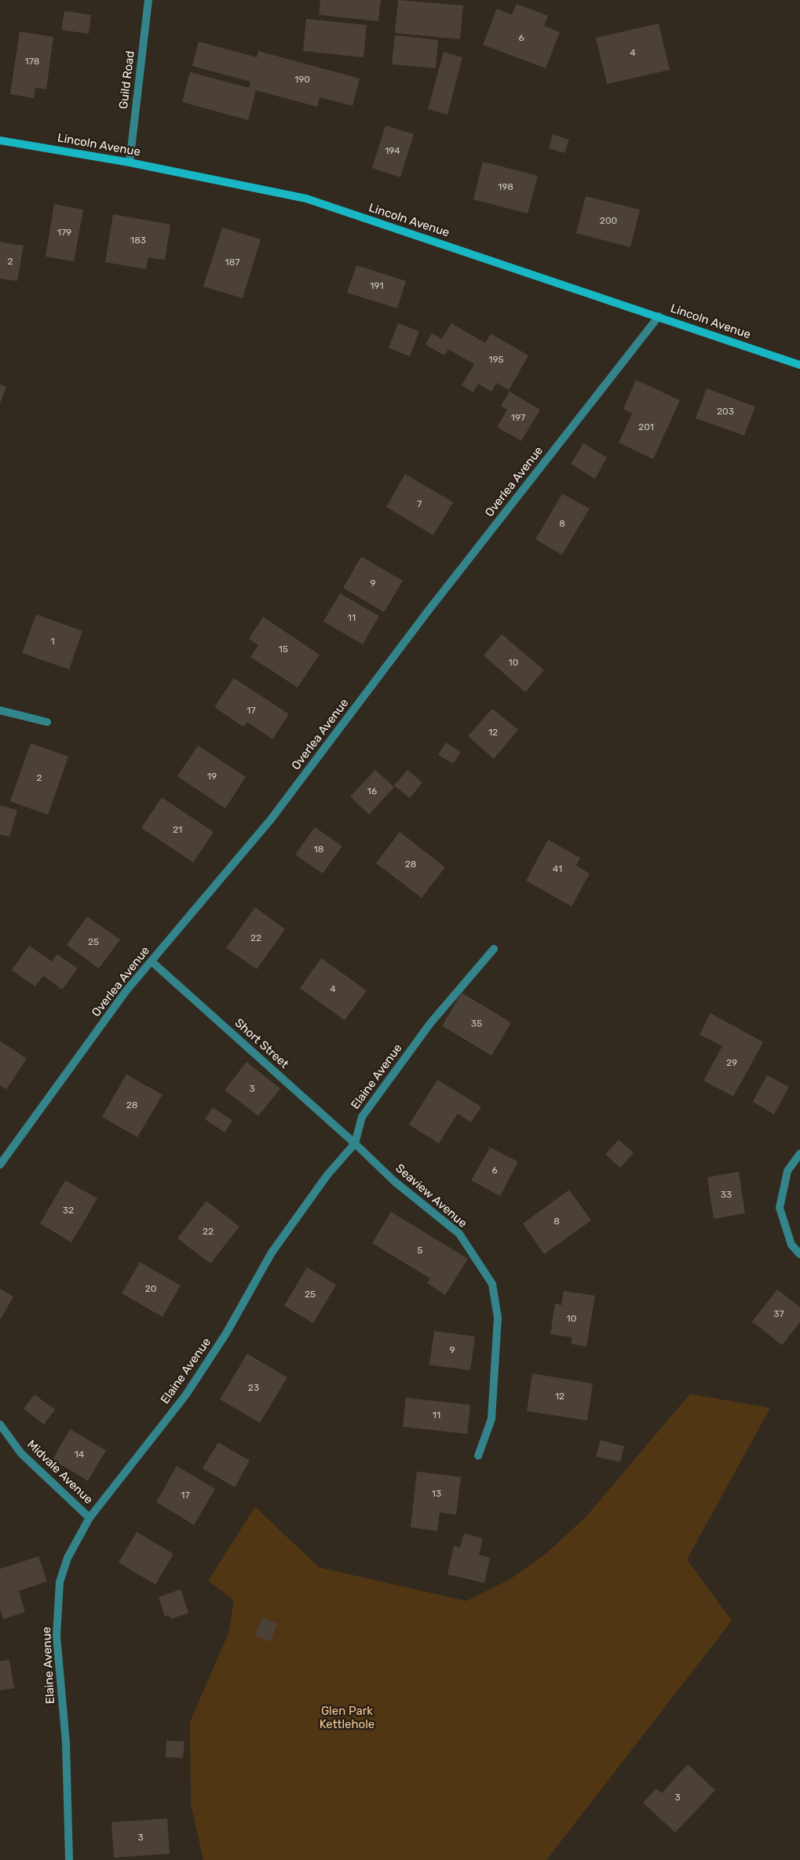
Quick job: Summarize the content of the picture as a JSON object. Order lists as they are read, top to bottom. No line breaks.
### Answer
{"streets":{"main road":["Lincoln Avenue"],"street":["Guild Road","Overlea Avenue","Short Street","Elaine Avenue","Seaview Avenue","Midvale Avenue"]},"crossings":[["Guild Road","Lincoln Avenue"],["Lincoln Avenue","Overlea Avenue"],["Overlea Avenue","Short Street"],["Short Street","Elaine Avenue"],["Short Street","Seaview Avenue"],["Elaine Avenue","Seaview Avenue"],["Elaine Avenue","Midvale Avenue"]],"parks":["Glen Park Kettlehole"],"house_numbers":["6","4","178","190","194","198","200","179","183","2","187","191","195","203","197","201","7","8","9","11","1","15","10","17","12","19","2","16","21","18","28","41","22","25","4","35","29","3","28","6","33","32","8","22","5","20","25","37","10","9","23","12","11","14","13","17","3","3"]}
